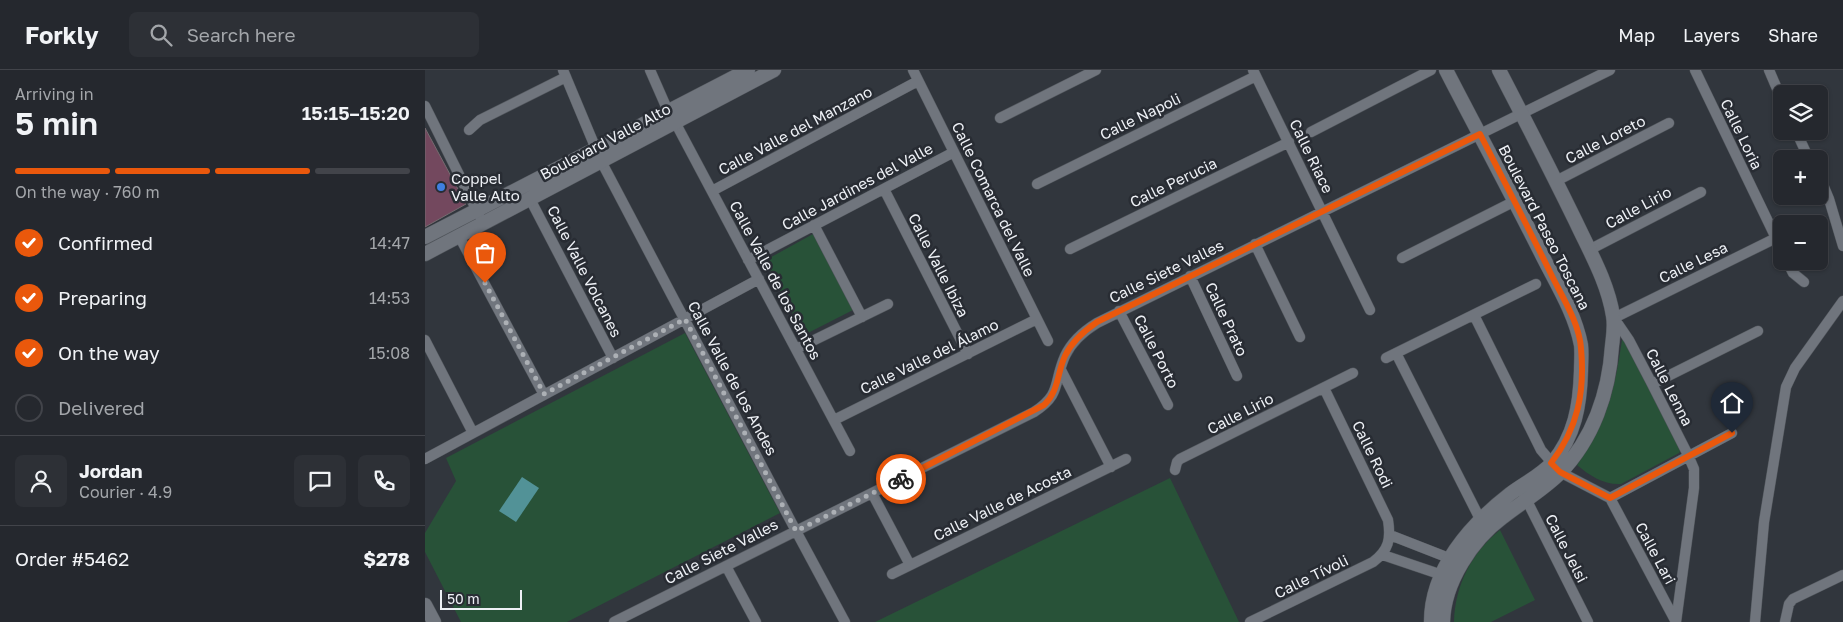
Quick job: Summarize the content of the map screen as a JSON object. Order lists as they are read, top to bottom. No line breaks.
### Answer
{"streets":{"street":["Calle Napoli","Calle Valle del Manzano","Calle Loria","Calle Loreto","Boulevard Valle Alto","Calle Riace","Calle Perucia","Calle Jardines del Valle","Calle Comarca del Valle","Calle Lirio","Boulevard Paseo Toscana","Calle Lesa","Calle Valle Ibiza","Calle Valle Volcanes","Calle Siete Valles","Calle Valle de los Santos","Calle Prato","Calle Porto","Calle Valle del Álamo","Calle Valle de los Andes","Calle Lenna","Calle Rodi","Calle Valle de Acosta","Calle Jelsi","Calle Lari","Calle Tívoli"]},"crossings":[["Calle Napoli","Calle Riace"],["Calle Valle del Manzano","Calle Comarca del Valle"],["Calle Valle del Manzano","Calle Valle de los Santos"],["Calle Loreto","Boulevard Paseo Toscana"],["Boulevard Valle Alto","Calle Valle Volcanes"],["Boulevard Valle Alto","Calle Valle de los Santos"],["Boulevard Valle Alto","Calle Valle de los Andes"],["Calle Riace","Calle Perucia"],["Calle Riace","Calle Siete Valles"],["Calle Jardines del Valle","Calle Comarca del Valle"],["Calle Jardines del Valle","Calle Valle Ibiza"],["Calle Jardines del Valle","Calle Valle de los Santos"],["Calle Comarca del Valle","Calle Valle del Álamo"],["Calle Lirio","Boulevard Paseo Toscana"],["Calle Lirio","Calle Rodi"],["Boulevard Paseo Toscana","Calle Lesa"],["Boulevard Paseo Toscana","Calle Siete Valles"],["Boulevard Paseo Toscana","Calle Lenna"],["Boulevard Paseo Toscana","Calle Jelsi"],["Calle Lesa","Calle Lenna"],["Calle Valle Ibiza","Calle Valle del Álamo"],["Calle Siete Valles","Calle Prato"],["Calle Siete Valles","Calle Porto"],["Calle Siete Valles","Calle Valle de los Andes"],["Calle Valle de los Santos","Calle Valle del Álamo"],["Calle Lenna","Calle Lari"]],"places":["Coppel Valle Alto"],"scale_bar":"50 m","page":{"header":"Forkly","search":"Search here","nav":["Map","Layers","Share"],"heading":["5 min","Arriving in","15:15–15:20"],"panel":["Jordan","Courier · 4.9","Order #5462","$278"],"map_buttons":["+","−"],"bar":"On the way · 760 m","list":[["Confirmed","14:47"],["Preparing","14:53"],["On the way","15:08"],"Delivered"],"scale":"50 m"}}
